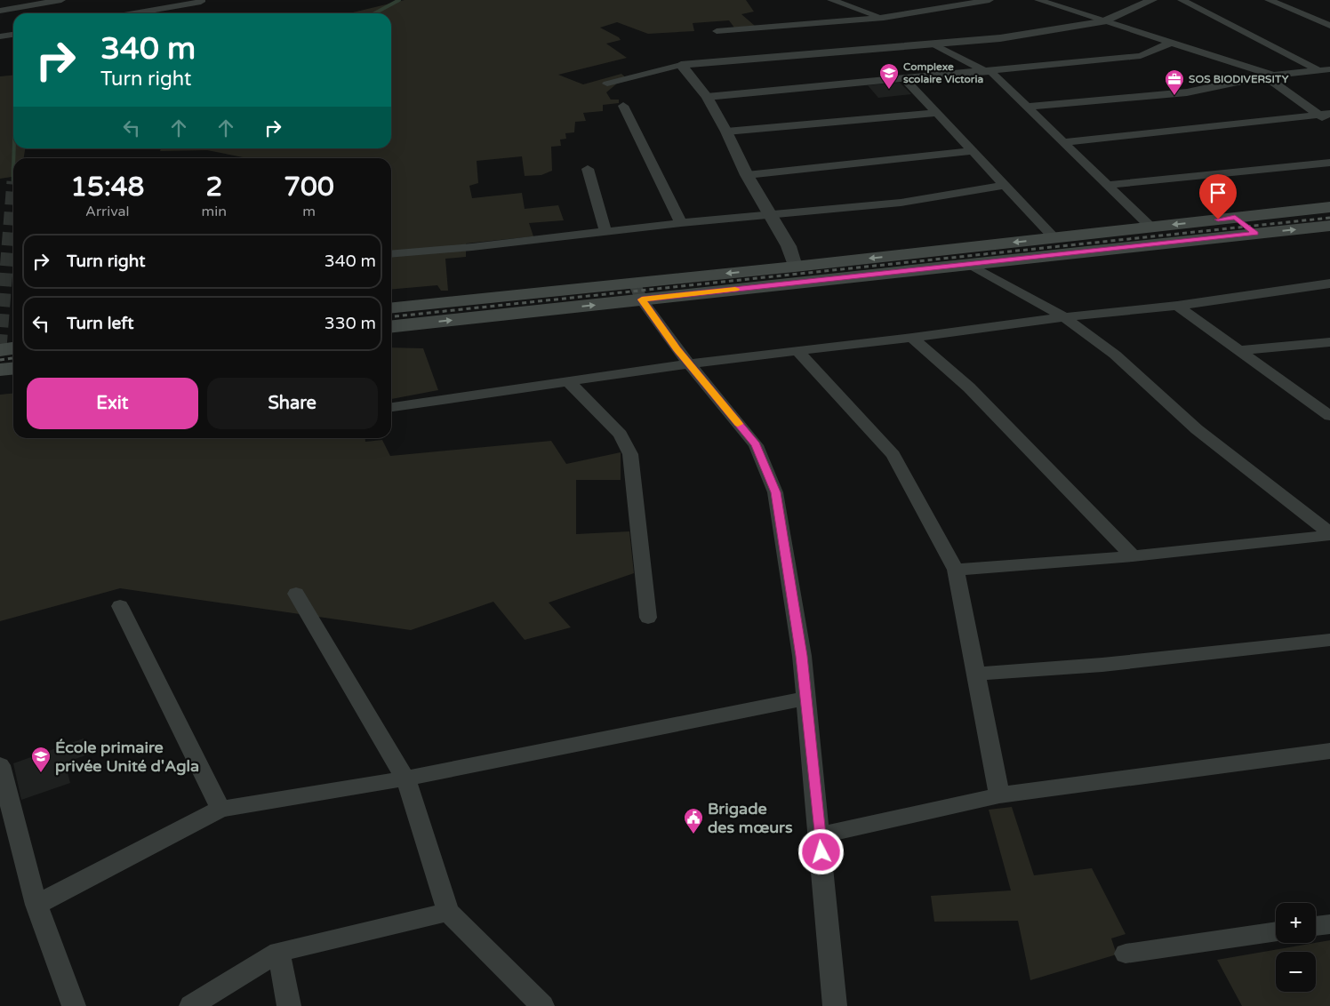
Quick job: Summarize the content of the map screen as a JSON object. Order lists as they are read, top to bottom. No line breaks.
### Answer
{"places":{"school or university":["Complexe scolaire Victoria","École primaire privée Unité d'Agla"],"office":["SOS BIODIVERSITY"],"public building":["Brigade des mœurs"]},"page":{"turn":["340 m","Turn right"],"eta":["15:48","Arrival","2","min","700","m"],"list":[{"name":"Turn right","value":"340 m"},{"name":"Turn left","value":"330 m"}],"buttons":["Exit","Share"],"map_buttons":["+","−"]}}
